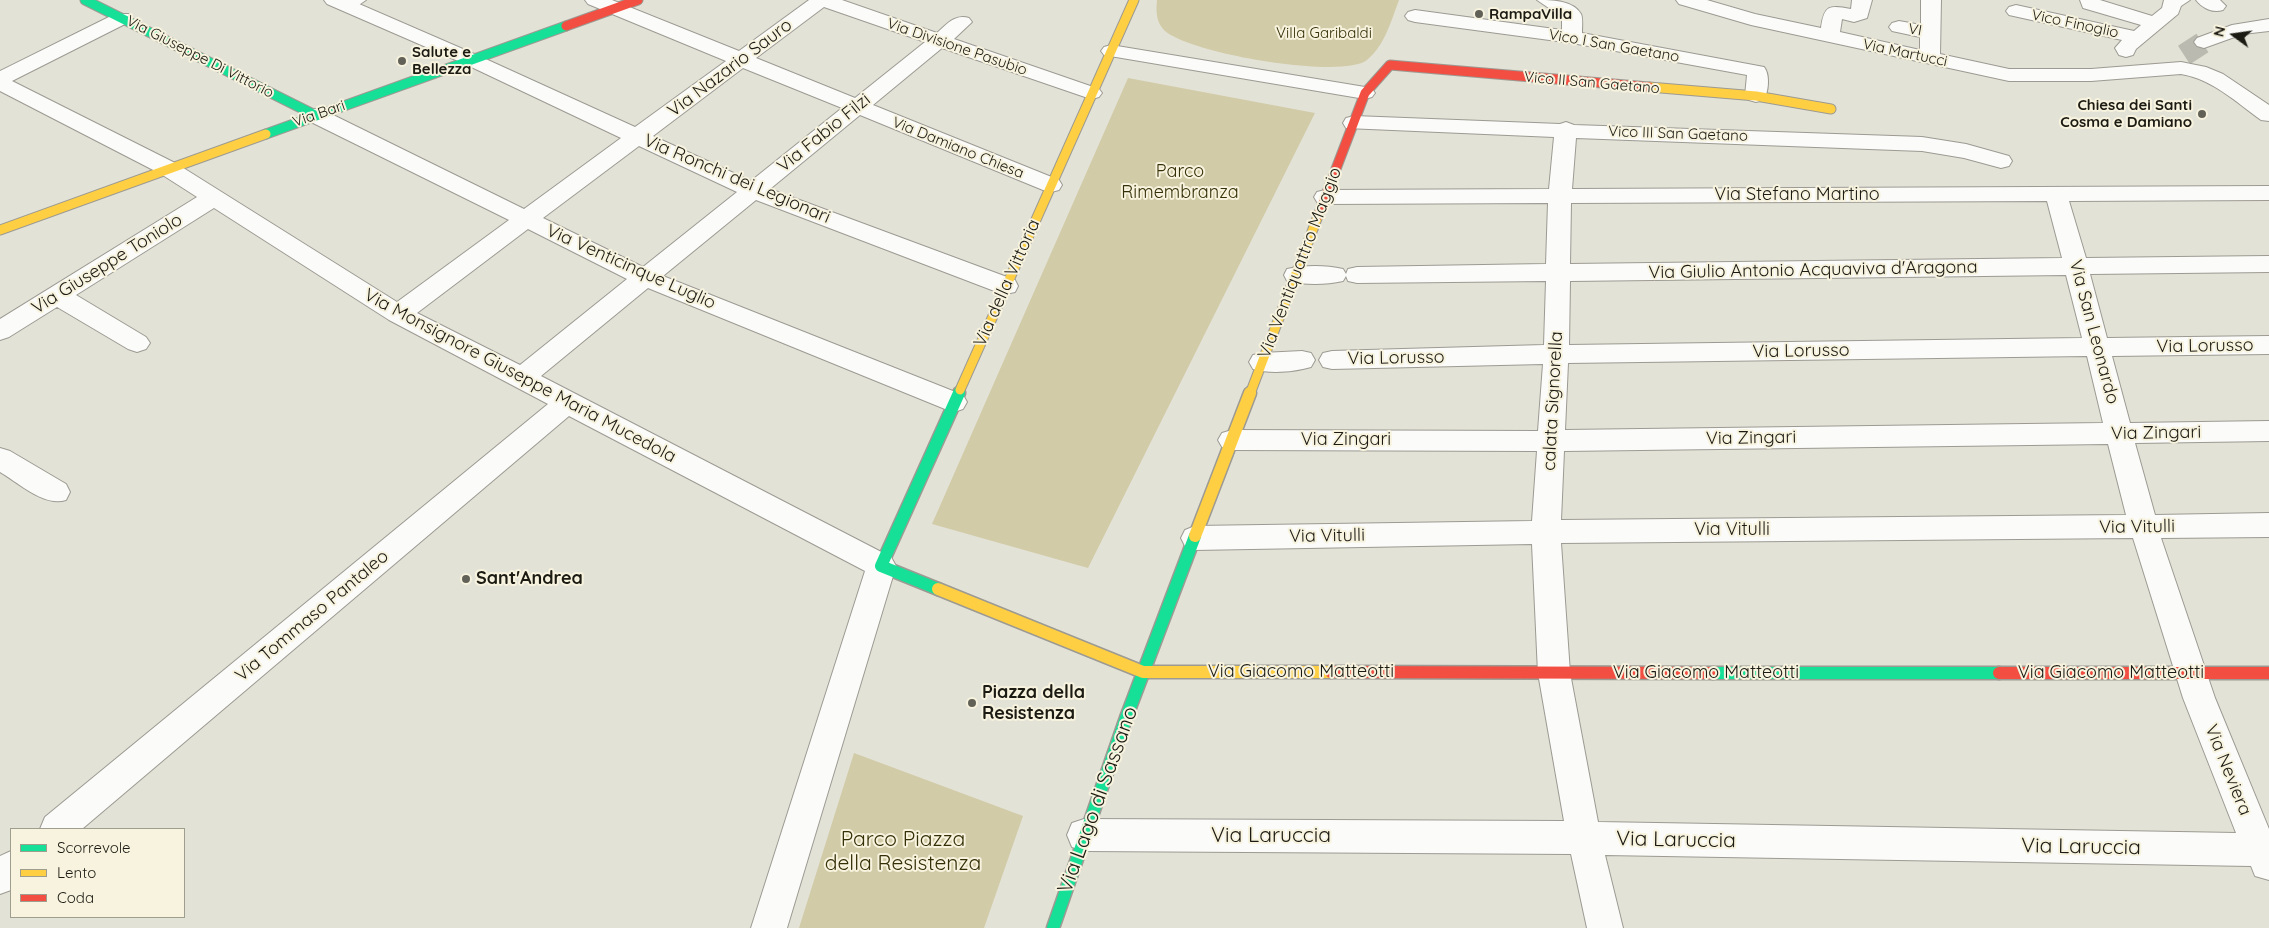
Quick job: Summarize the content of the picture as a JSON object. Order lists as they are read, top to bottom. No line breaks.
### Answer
{"streets":{"street":["Vico Finoglio","VI","Vico I San Gaetano","Via Divisione Pasubio","Via Martucci","Via Giuseppe Di Vittorio","Via Nazario Sauro","Vico II San Gaetano","Via Bari","Via Fabio Filzi","Vico III San Gaetano","Via Damiano Chiesa","Via Ronchi dei Legionari","Via Stefano Martino","Via Ventiquattro Maggio","Via Giuseppe Toniolo","Via Venticinque Luglio","Via Giulio Antonio Acquaviva d'Aragona","Via della Vittoria","Via San Leonardo","Via Lorusso","Via Monsignore Giuseppe Maria Mucedola","calata Signorella","Via Zingari","Via Vitulli","Via Tommaso Pantaleo","Via Giacomo Matteotti","Via Neviera","Via Lago di Sassano","Via Laruccia"]},"crossings":[["Vico I San Gaetano","Vico II San Gaetano"],["Via Divisione Pasubio","Via Nazario Sauro"],["Via Divisione Pasubio","Via Fabio Filzi"],["Via Divisione Pasubio","Via della Vittoria"],["Via Giuseppe Di Vittorio","Via Bari"],["Via Giuseppe Di Vittorio","Via Venticinque Luglio"],["Via Nazario Sauro","Via Damiano Chiesa"],["Via Nazario Sauro","Via Ronchi dei Legionari"],["Via Nazario Sauro","Via Venticinque Luglio"],["Via Nazario Sauro","Via Monsignore Giuseppe Maria Mucedola"],["Vico II San Gaetano","Via Ventiquattro Maggio"],["Via Bari","Via Damiano Chiesa"],["Via Bari","Via Ronchi dei Legionari"],["Via Bari","Via Venticinque Luglio"],["Via Bari","Via Monsignore Giuseppe Maria Mucedola"],["Via Fabio Filzi","Via Damiano Chiesa"],["Via Fabio Filzi","Via Ronchi dei Legionari"],["Via Fabio Filzi","Via Venticinque Luglio"],["Via Fabio Filzi","Via Monsignore Giuseppe Maria Mucedola"],["Vico III San Gaetano","Via Ventiquattro Maggio"],["Vico III San Gaetano","calata Signorella"],["Via Damiano Chiesa","Via della Vittoria"],["Via Ronchi dei Legionari","Via della Vittoria"],["Via Stefano Martino","Via Ventiquattro Maggio"],["Via Stefano Martino","Via San Leonardo"],["Via Stefano Martino","calata Signorella"],["Via Ventiquattro Maggio","Via Giulio Antonio Acquaviva d'Aragona"],["Via Ventiquattro Maggio","Via Zingari"],["Via Ventiquattro Maggio","Via Vitulli"],["Via Ventiquattro Maggio","Via Giacomo Matteotti"],["Via Ventiquattro Maggio","Via Lago di Sassano"],["Via Giuseppe Toniolo","Via Monsignore Giuseppe Maria Mucedola"],["Via Venticinque Luglio","Via della Vittoria"],["Via Giulio Antonio Acquaviva d'Aragona","Via San Leonardo"],["Via Giulio Antonio Acquaviva d'Aragona","calata Signorella"],["Via della Vittoria","Via Monsignore Giuseppe Maria Mucedola"],["Via della Vittoria","Via Giacomo Matteotti"],["Via San Leonardo","Via Lorusso"],["Via San Leonardo","Via Zingari"],["Via San Leonardo","Via Vitulli"],["Via San Leonardo","Via Giacomo Matteotti"],["Via San Leonardo","Via Neviera"],["Via Lorusso","calata Signorella"],["Via Monsignore Giuseppe Maria Mucedola","Via Tommaso Pantaleo"],["Via Monsignore Giuseppe Maria Mucedola","Via Giacomo Matteotti"],["calata Signorella","Via Zingari"],["calata Signorella","Via Vitulli"],["calata Signorella","Via Giacomo Matteotti"],["calata Signorella","Via Laruccia"],["Via Giacomo Matteotti","Via Neviera"],["Via Giacomo Matteotti","Via Lago di Sassano"],["Via Neviera","Via Laruccia"],["Via Lago di Sassano","Via Laruccia"]],"parks":["Villa Garibaldi","Parco Rimembranza","Parco Piazza della Resistenza"],"places":["RampaVilla","Salute e Bellezza","Chiesa dei Santi Cosma e Damiano","Sant'Andrea","Piazza della Resistenza"],"legend":["Scorrevole","Lento","Coda"],"north":"left"}
